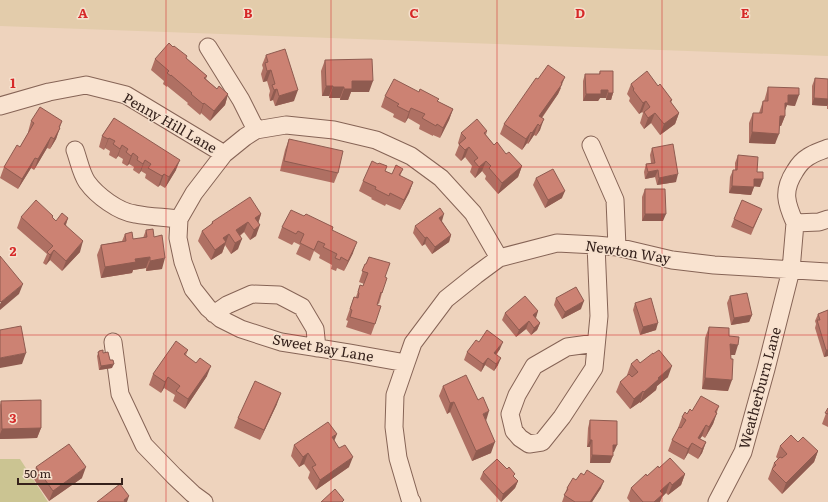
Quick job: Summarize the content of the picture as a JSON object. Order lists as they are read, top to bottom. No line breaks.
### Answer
{"streets":{"street":["Penny Hill Lane","Newton Way","Sweet Bay Lane","Weatherburn Lane"]},"crossings":[["Penny Hill Lane","Sweet Bay Lane"],["Newton Way","Sweet Bay Lane"],["Newton Way","Weatherburn Lane"]],"scale_bar":"50 m","grid":{"columns":["A","B","C","D","E"],"rows":["1","2","3"]}}
